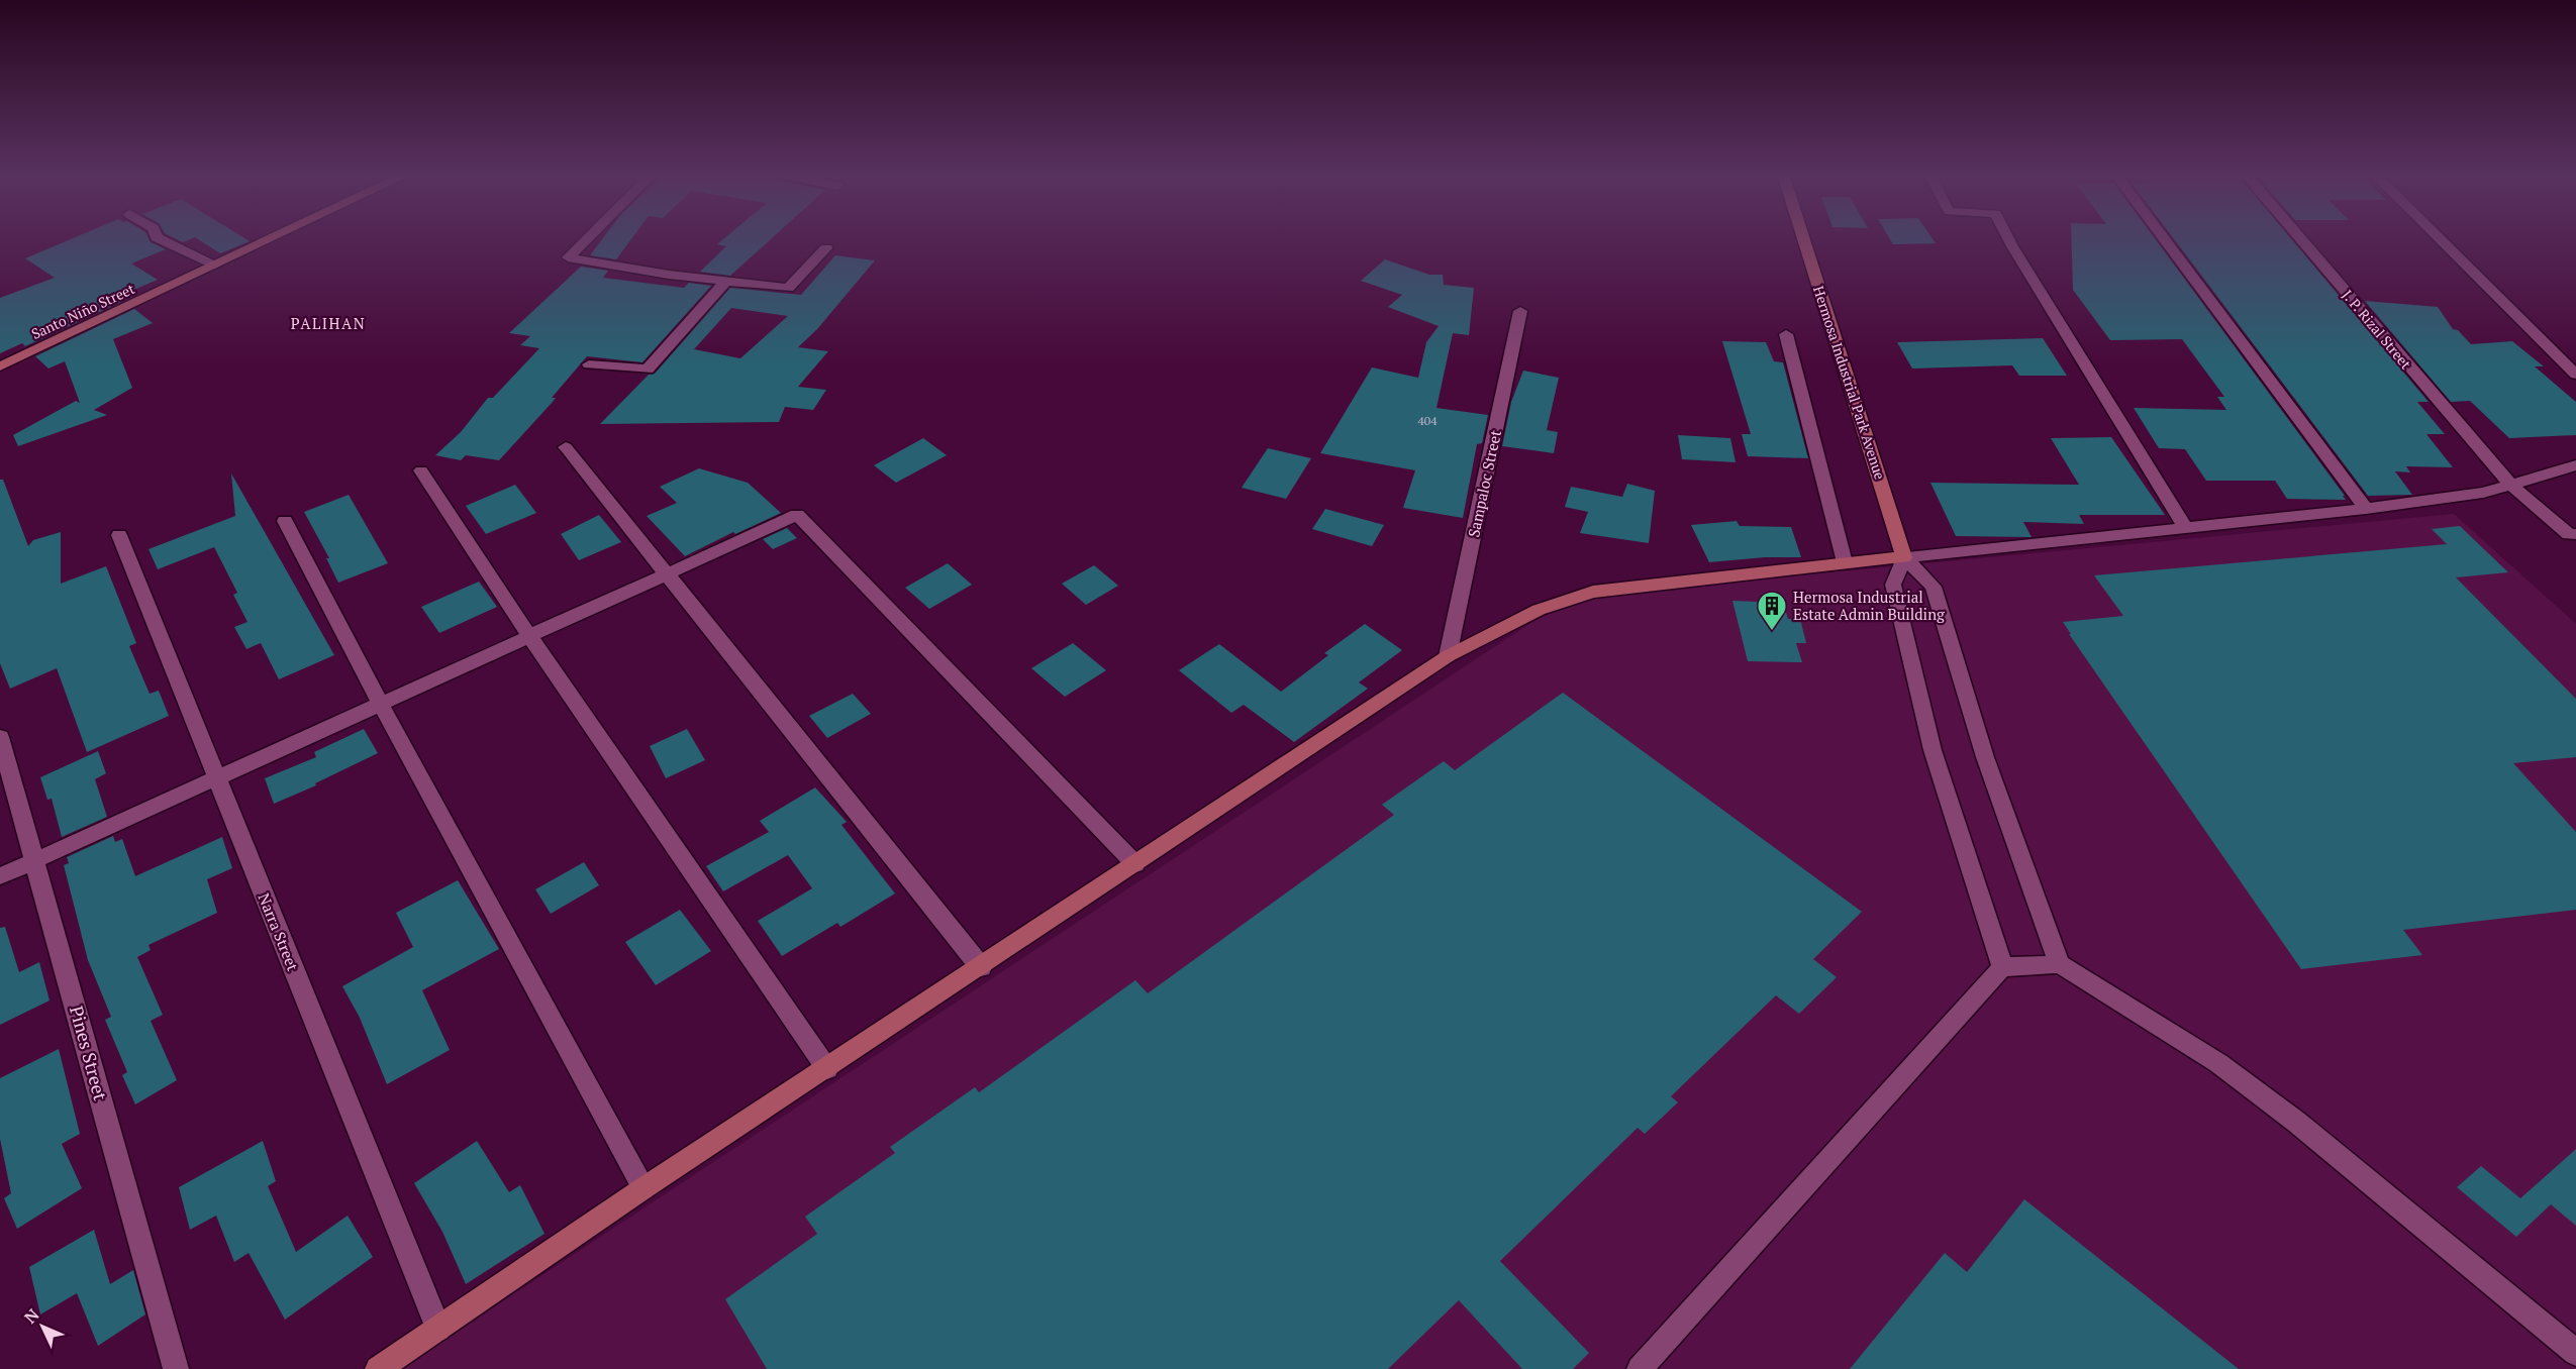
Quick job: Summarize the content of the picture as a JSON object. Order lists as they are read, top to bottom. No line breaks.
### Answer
{"streets":{"street":["Santo Niño Street","J. P. Rizal Street","Hermosa Industrial Park Avenue","Sampaloc Street","Narra Street","Pines Street"]},"districts":["PALIHAN"],"places":{"building":["Hermosa Industrial Estate Admin Building"]},"house_numbers":["404"],"north":"top left"}
